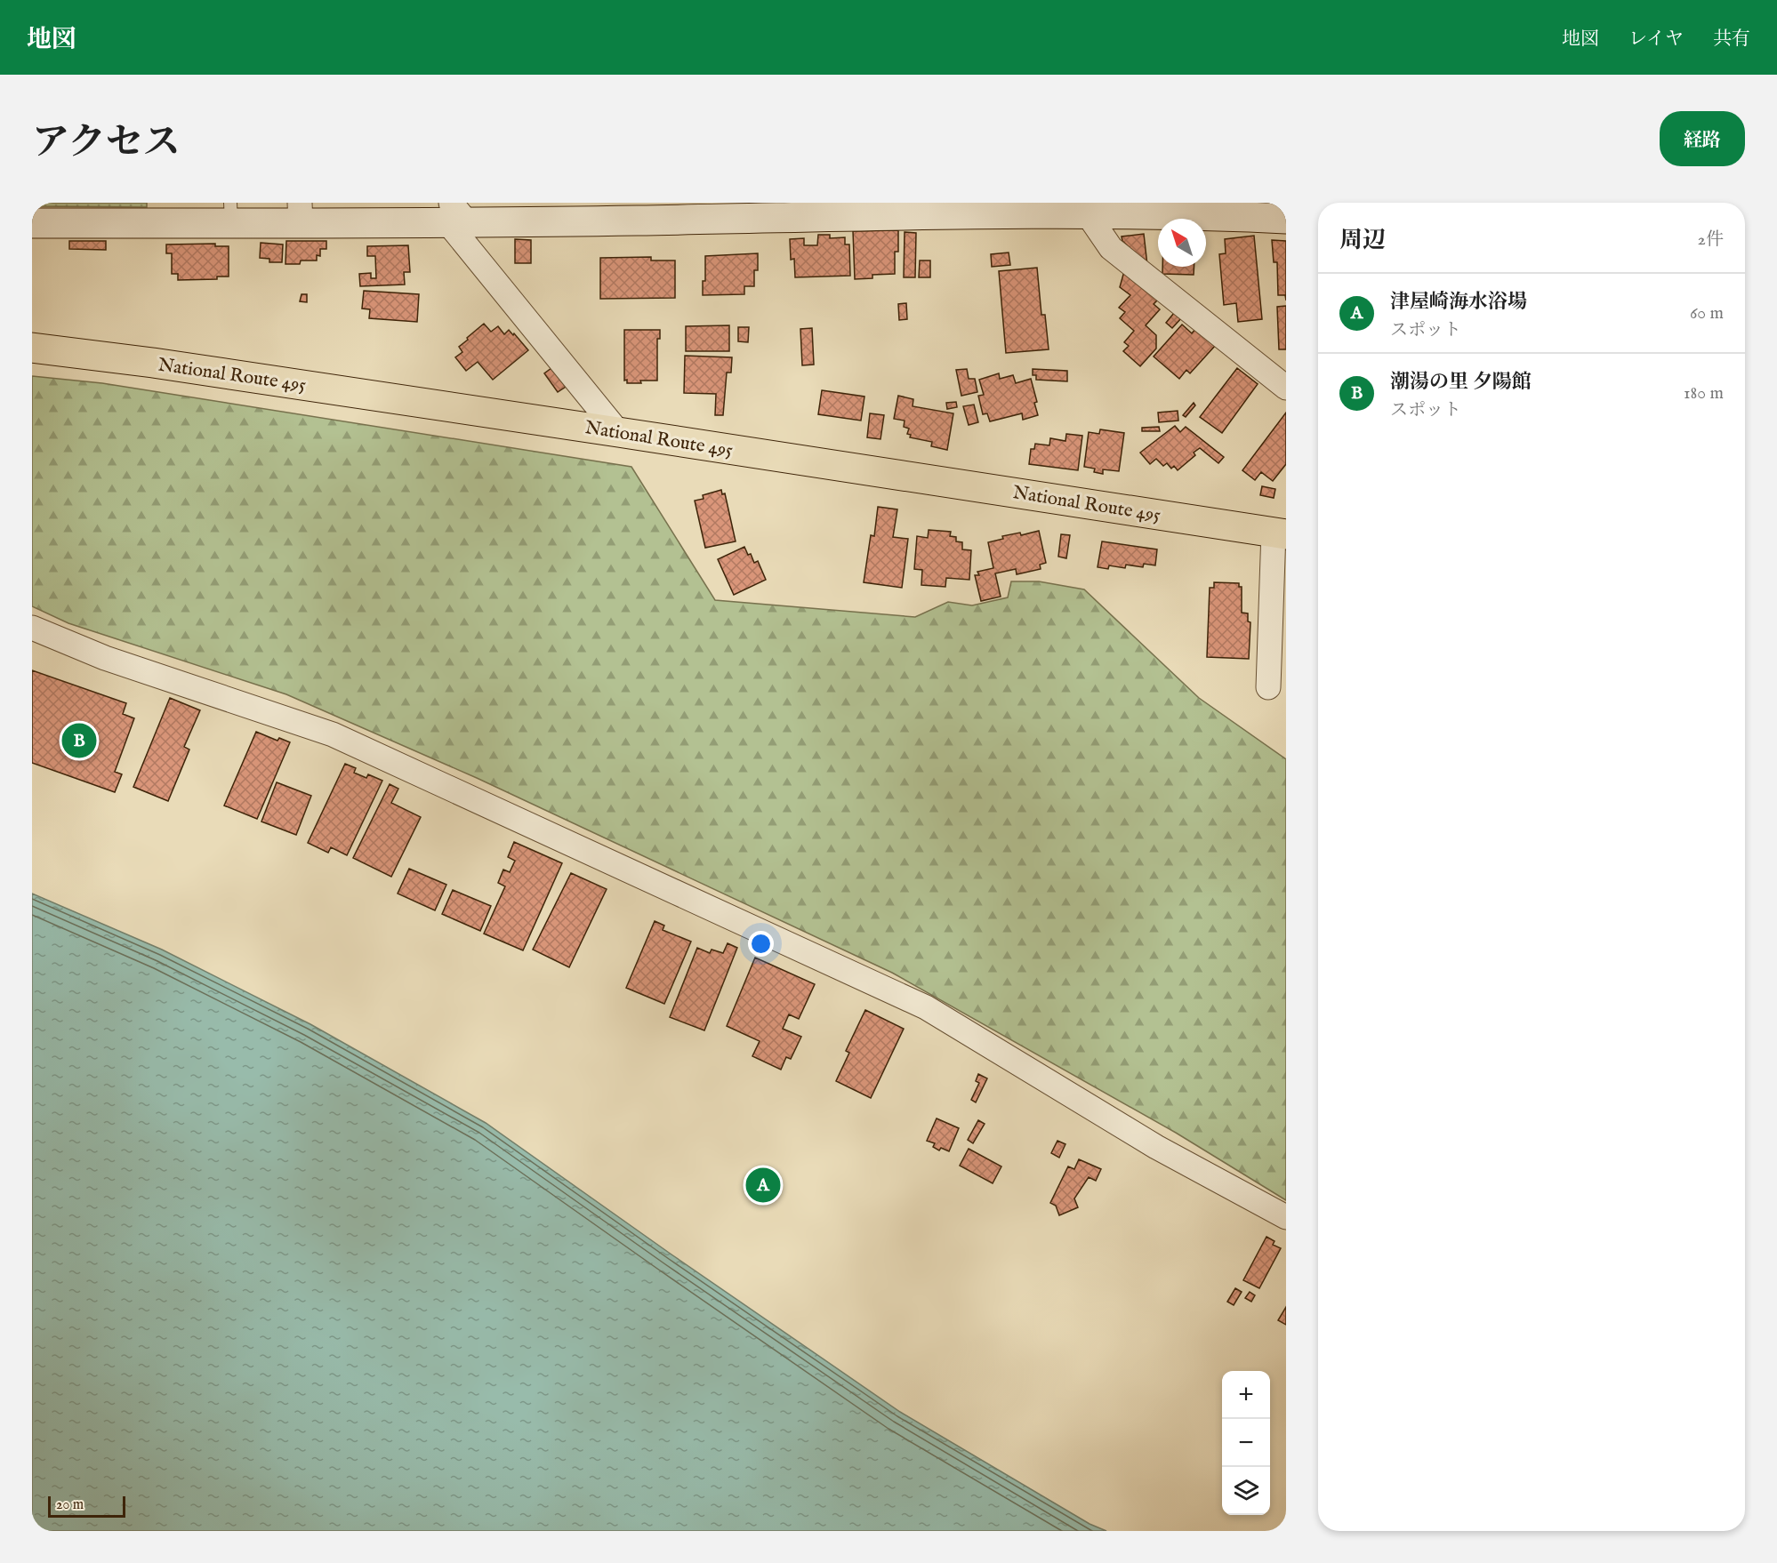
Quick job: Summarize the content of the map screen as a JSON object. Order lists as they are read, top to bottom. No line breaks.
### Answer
{"streets":{"highway":["National Route 495"]},"scale_bar":"20 m","north":"top left","page":{"header":"地図","nav":["地図","レイヤ","共有"],"title":"アクセス","buttons":"経路","heading":["周辺","2件"],"list":[{"mark":"A","name":"津屋崎海水浴場","note":"スポット","value":"60 m"},{"mark":"B","name":"潮湯の里 夕陽館","note":"スポット","value":"180 m"}],"pins":["B","A"],"map_buttons":["+","−"],"scale":"20 m"}}
